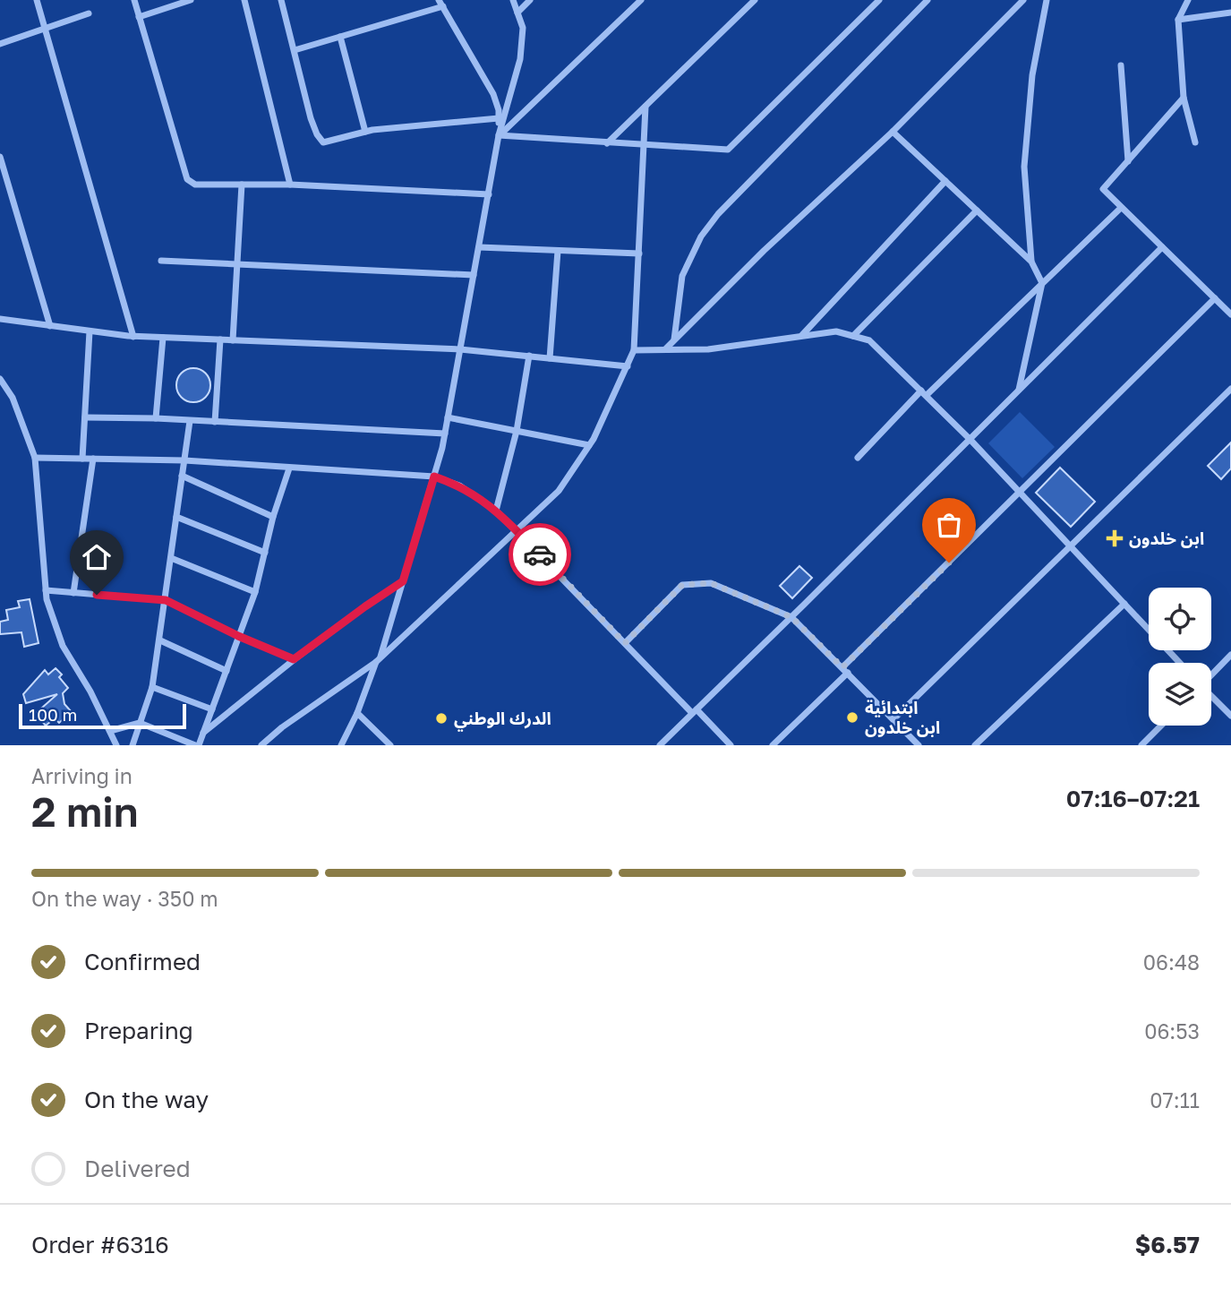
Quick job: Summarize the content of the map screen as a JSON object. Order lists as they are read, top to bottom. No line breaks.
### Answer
{"places":{"health":["ابن خلدون"],"other":["ابتدائية ابن خلدون","الدرك الوطني"]},"scale_bar":"100 m","page":{"scale":"100 m","heading":["2 min","Arriving in","07:16–07:21"],"panel":["Order #6316","$6.57"],"bar":"On the way · 350 m","list":[["Confirmed","06:48"],["Preparing","06:53"],["On the way","07:11"],"Delivered"]}}
